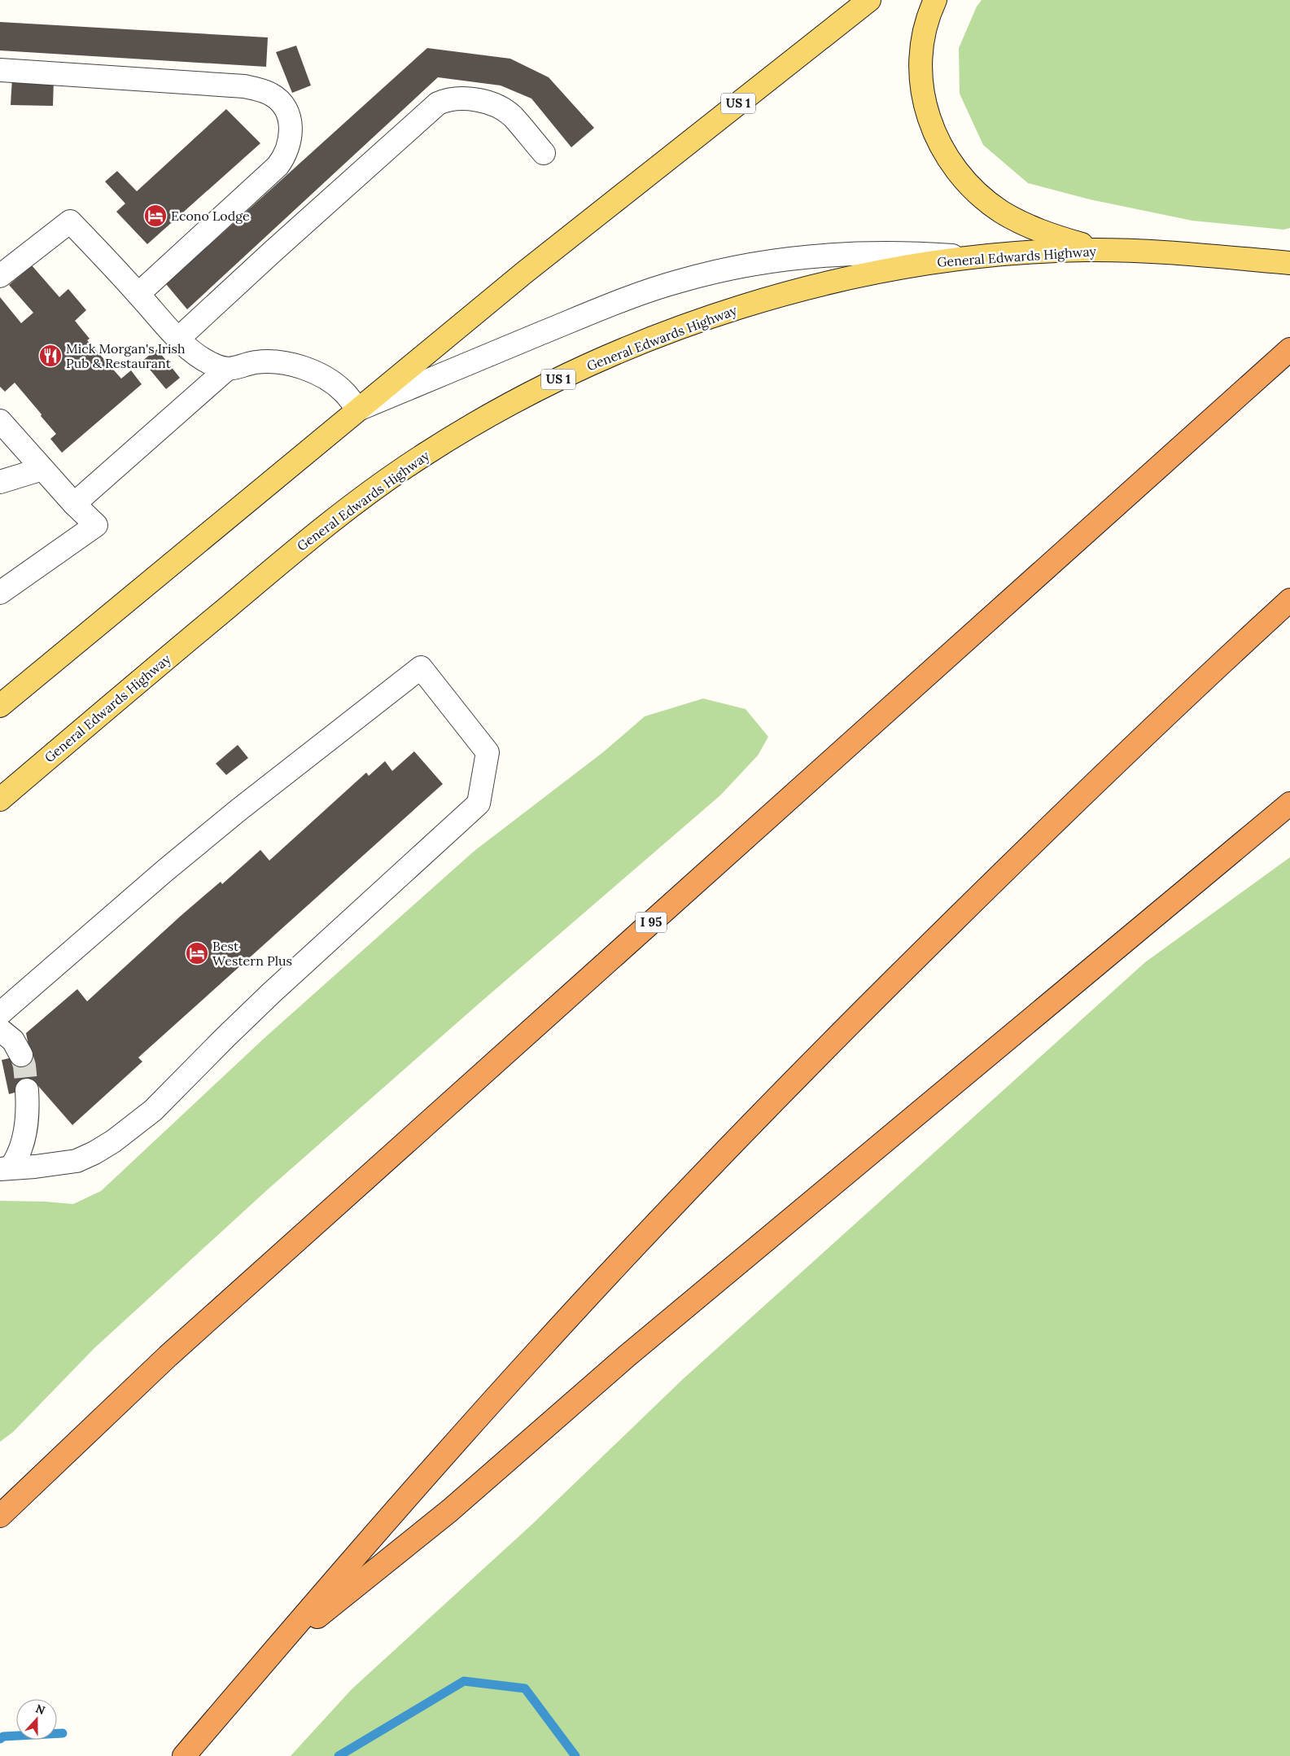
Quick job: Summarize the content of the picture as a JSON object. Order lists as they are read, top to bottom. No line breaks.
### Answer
{"streets":{"highway":["I 95"],"main road":["US 1","General Edwards Highway"]},"places":{"hotel":["Econo Lodge","Best Western Plus"],"restaurant":["Mick Morgan's Irish Pub & Restaurant"]},"north":"top"}
